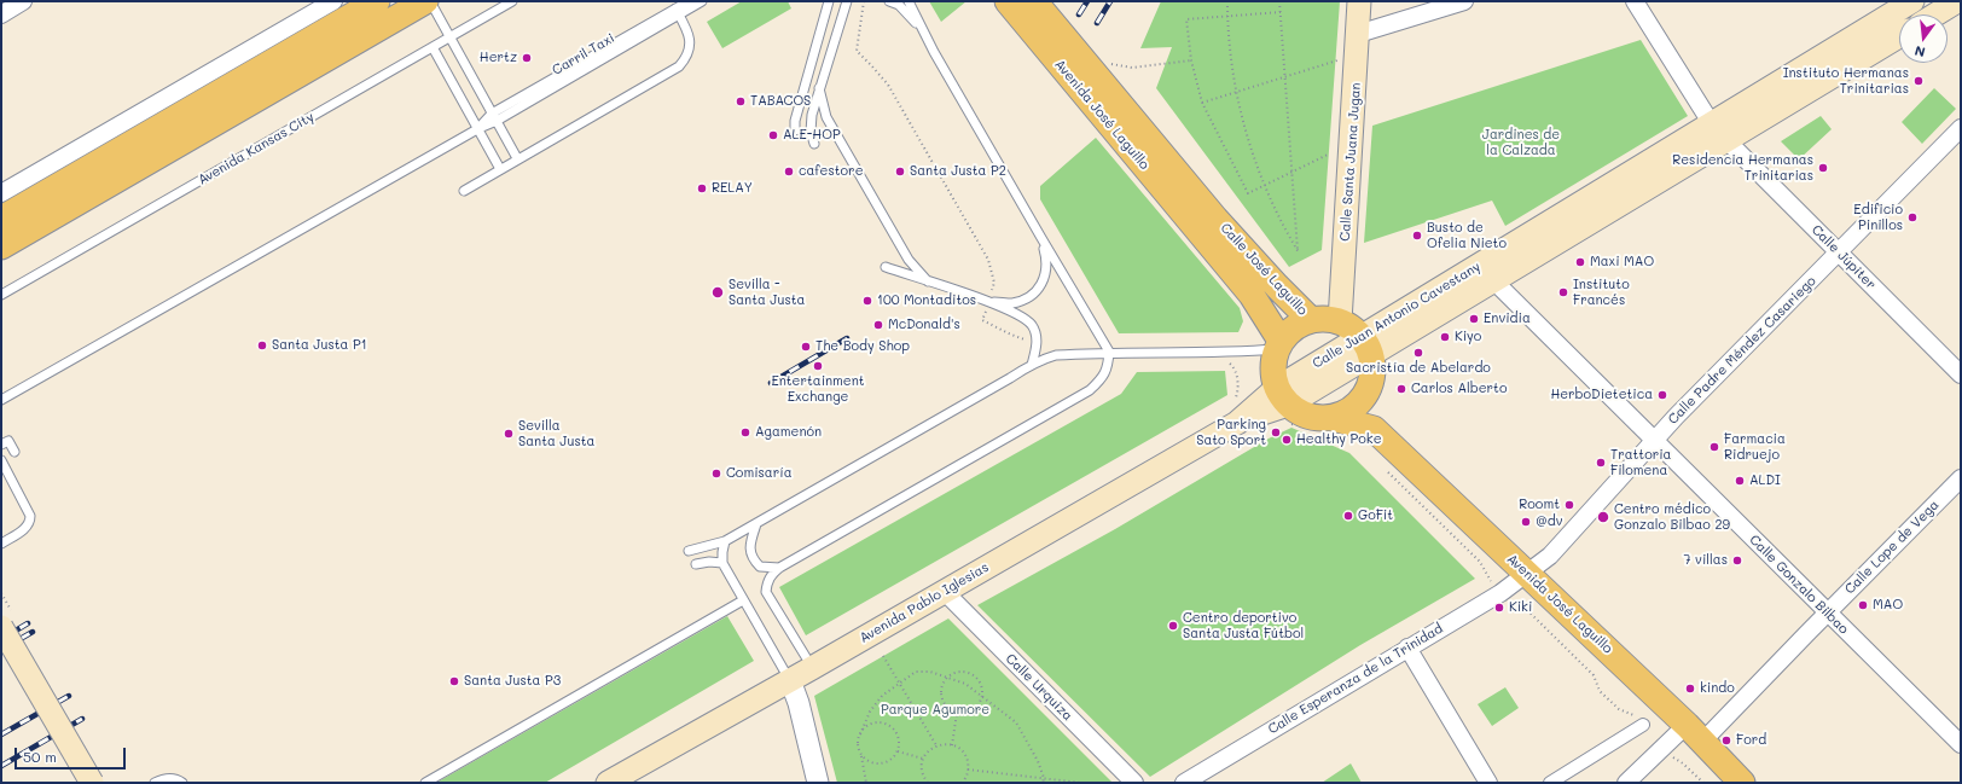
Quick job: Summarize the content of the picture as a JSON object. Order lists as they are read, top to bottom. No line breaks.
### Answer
{"streets":{"main road":["Avenida José Laguillo","Calle Santa Juana Jugan","Calle José Laguillo","Calle Juan Antonio Cavestany","Avenida Pablo Iglesias"],"street":["Calle Júpiter","Calle Padre Méndez Casariego","Calle Lope de Vega","Calle Gonzalo Bilbao","Calle Esperanza de la Trinidad","Calle Urquiza"],"lane":["Avenida Kansas City"]},"crossings":[["Avenida José Laguillo","Calle José Laguillo"],["Avenida José Laguillo","Calle Padre Méndez Casariego"],["Avenida José Laguillo","Calle Lope de Vega"],["Avenida José Laguillo","Calle Esperanza de la Trinidad"],["Calle Júpiter","Calle Juan Antonio Cavestany"],["Calle Júpiter","Calle Padre Méndez Casariego"],["Calle Juan Antonio Cavestany","Calle Gonzalo Bilbao"],["Calle Juan Antonio Cavestany","Avenida Pablo Iglesias"],["Calle Padre Méndez Casariego","Calle Gonzalo Bilbao"],["Calle Padre Méndez Casariego","Calle Esperanza de la Trinidad"],["Calle Lope de Vega","Calle Gonzalo Bilbao"],["Avenida Pablo Iglesias","Calle Urquiza"]],"parks":["Jardines de la Calzada","Parque Agumore"],"places":["Hertz","Instituto Hermanas Trinitarias","TABACOS","ALE-HOP","Residencia Hermanas Trinitarias","cafestore","Santa Justa P2","RELAY","Edificio Pinillos","Busto de Ofelia Nieto","Maxi MAO","Sevilla - Santa Justa","Instituto Francés","100 Montaditos","Envidia","McDonald's","Kiyo","Santa Justa P1","The Body Shop","Sacristía de Abelardo","Entertainment Exchange","Carlos Alberto","HerboDietetica","Agamenón","Parking Sato Sport","Sevilla Santa Justa","Healthy Poke","Farmacia Ridruejo","Trattoria Filomena","Comisaría","ALDI","Roomt","GoFit","Centro médico Gonzalo Bilbao 29","@dv","7 villas","MAO","Kiki","Centro deportivo Santa Justa Fútbol","Santa Justa P3","kindo","Ford"],"scale_bar":"50 m","north":"bottom"}
